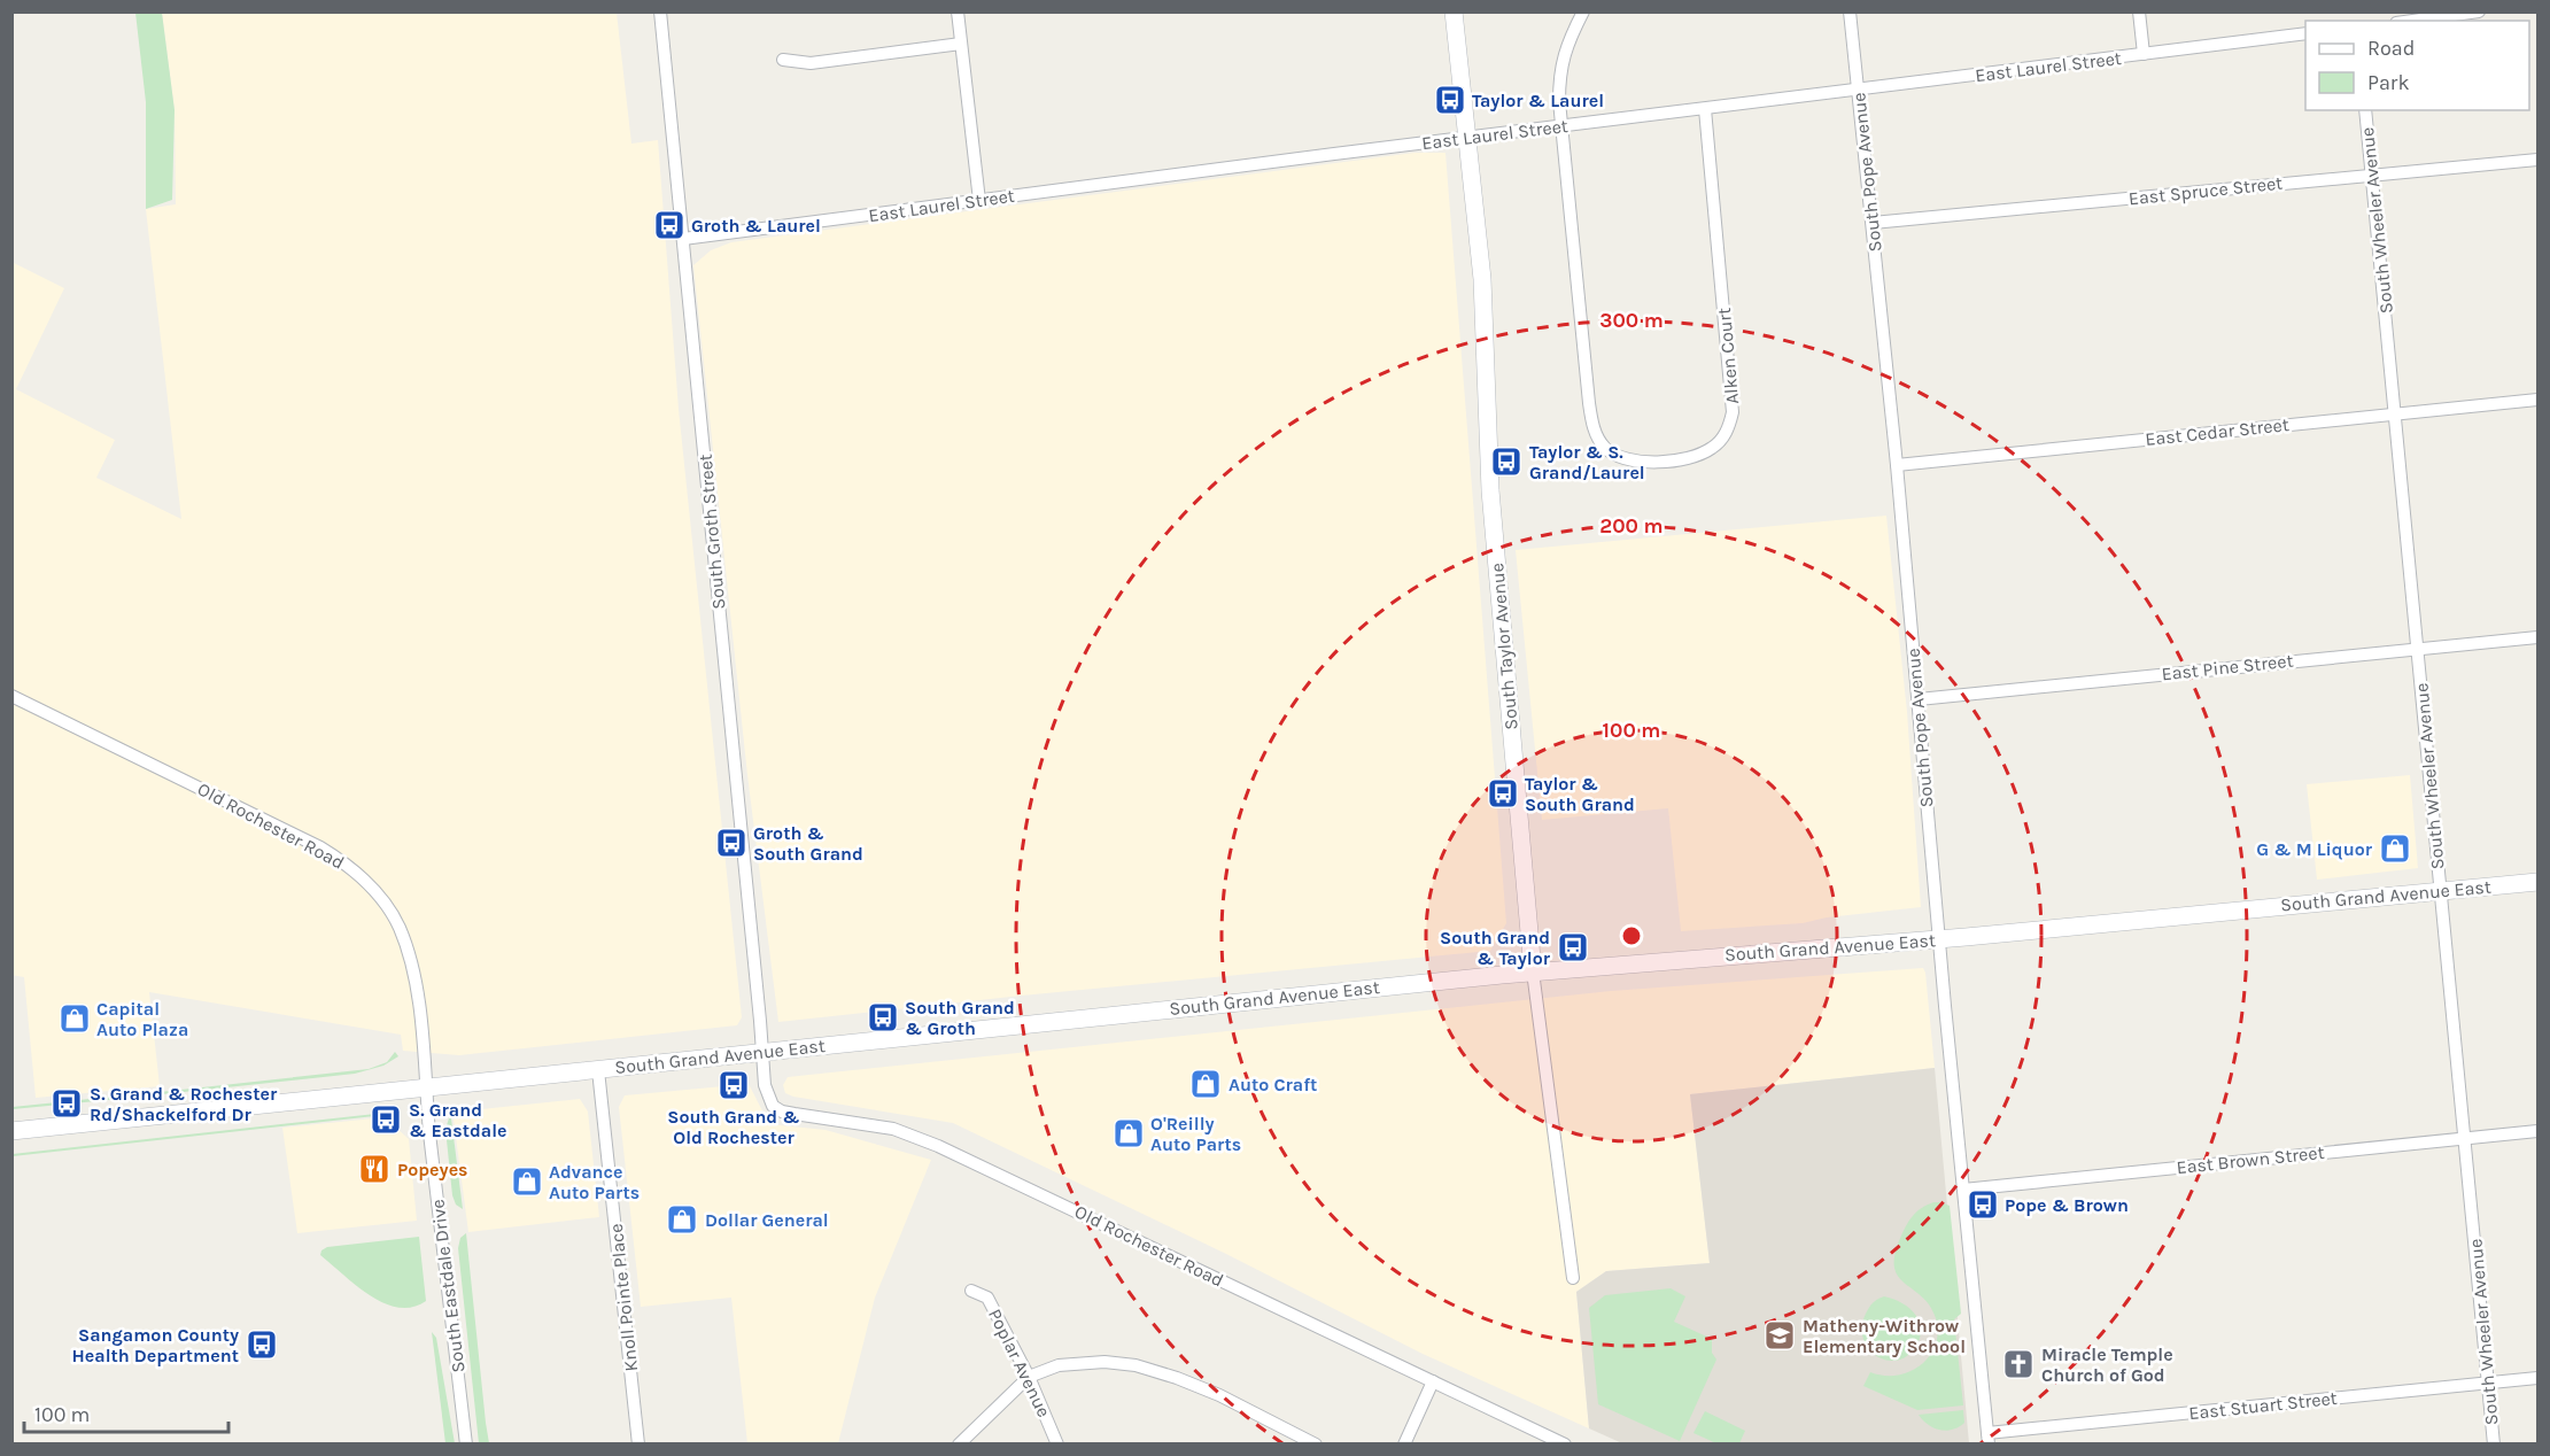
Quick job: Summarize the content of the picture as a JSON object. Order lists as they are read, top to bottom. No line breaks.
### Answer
{"streets":{"main road":["South Taylor Avenue","South Grand Avenue East"],"street":["East Laurel Street","South Pope Avenue","East Spruce Street","South Wheeler Avenue","Alken Court","East Cedar Street","South Groth Street","East Pine Street","Old Rochester Road","East Brown Street","South Eastdale Drive","Knoll Pointe Place","Poplar Avenue","East Stuart Street"]},"crossings":[["East Laurel Street","South Pope Avenue"],["East Laurel Street","Alken Court"],["East Laurel Street","South Groth Street"],["East Laurel Street","South Taylor Avenue"],["South Pope Avenue","East Spruce Street"],["South Pope Avenue","East Cedar Street"],["South Pope Avenue","East Pine Street"],["South Pope Avenue","South Grand Avenue East"],["South Pope Avenue","East Brown Street"],["South Pope Avenue","East Stuart Street"],["East Spruce Street","South Wheeler Avenue"],["South Wheeler Avenue","East Cedar Street"],["South Wheeler Avenue","East Pine Street"],["South Wheeler Avenue","South Grand Avenue East"],["South Wheeler Avenue","East Brown Street"],["South Wheeler Avenue","East Stuart Street"],["South Groth Street","Old Rochester Road"],["South Groth Street","South Grand Avenue East"],["South Taylor Avenue","South Grand Avenue East"],["Old Rochester Road","South Grand Avenue East"],["Old Rochester Road","South Eastdale Drive"],["South Grand Avenue East","South Eastdale Drive"],["South Grand Avenue East","Knoll Pointe Place"]],"places":{"bus stop":["Taylor & Laurel","Groth & Laurel","Taylor & S. Grand/Laurel","Taylor & South Grand","Groth & South Grand","South Grand & Taylor","South Grand & Groth","South Grand & Old Rochester","S. Grand & Rochester Rd/Shackelford Dr","S. Grand & Eastdale","Pope & Brown","Sangamon County Health Department"],"shop":["G & M Liquor","Capital Auto Plaza","Auto Craft","O'Reilly Auto Parts","Advance Auto Parts","Dollar General"],"restaurant":["Popeyes"],"school or university":["Matheny-Withrow Elementary School"],"church":["Miracle Temple Church of God"]},"legend":["Road","Park"],"scale_bar":"100 m","rings":["300 m","200 m","100 m"]}
